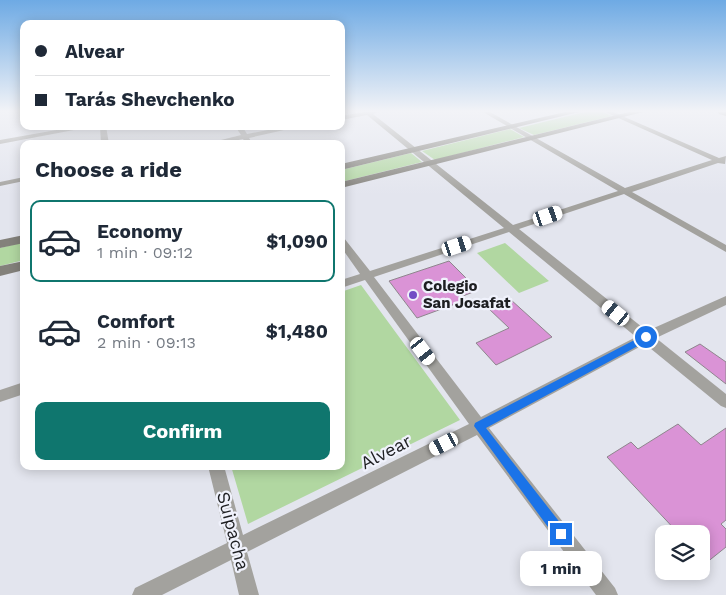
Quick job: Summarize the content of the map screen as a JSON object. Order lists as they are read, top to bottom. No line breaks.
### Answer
{"streets":{"street":["Alvear","Suipacha"]},"crossings":[["Alvear","Suipacha"]],"places":["Colegio San Josafat"],"page":{"banner":["Alvear","Tarás Shevchenko"],"heading":"Choose a ride","list":[{"name":"Economy","note":"1 min · 09:12","value":"$1,090"},{"name":"Comfort","note":"2 min · 09:13","value":"$1,480"}],"buttons":"Confirm","bubble":"1 min"}}
